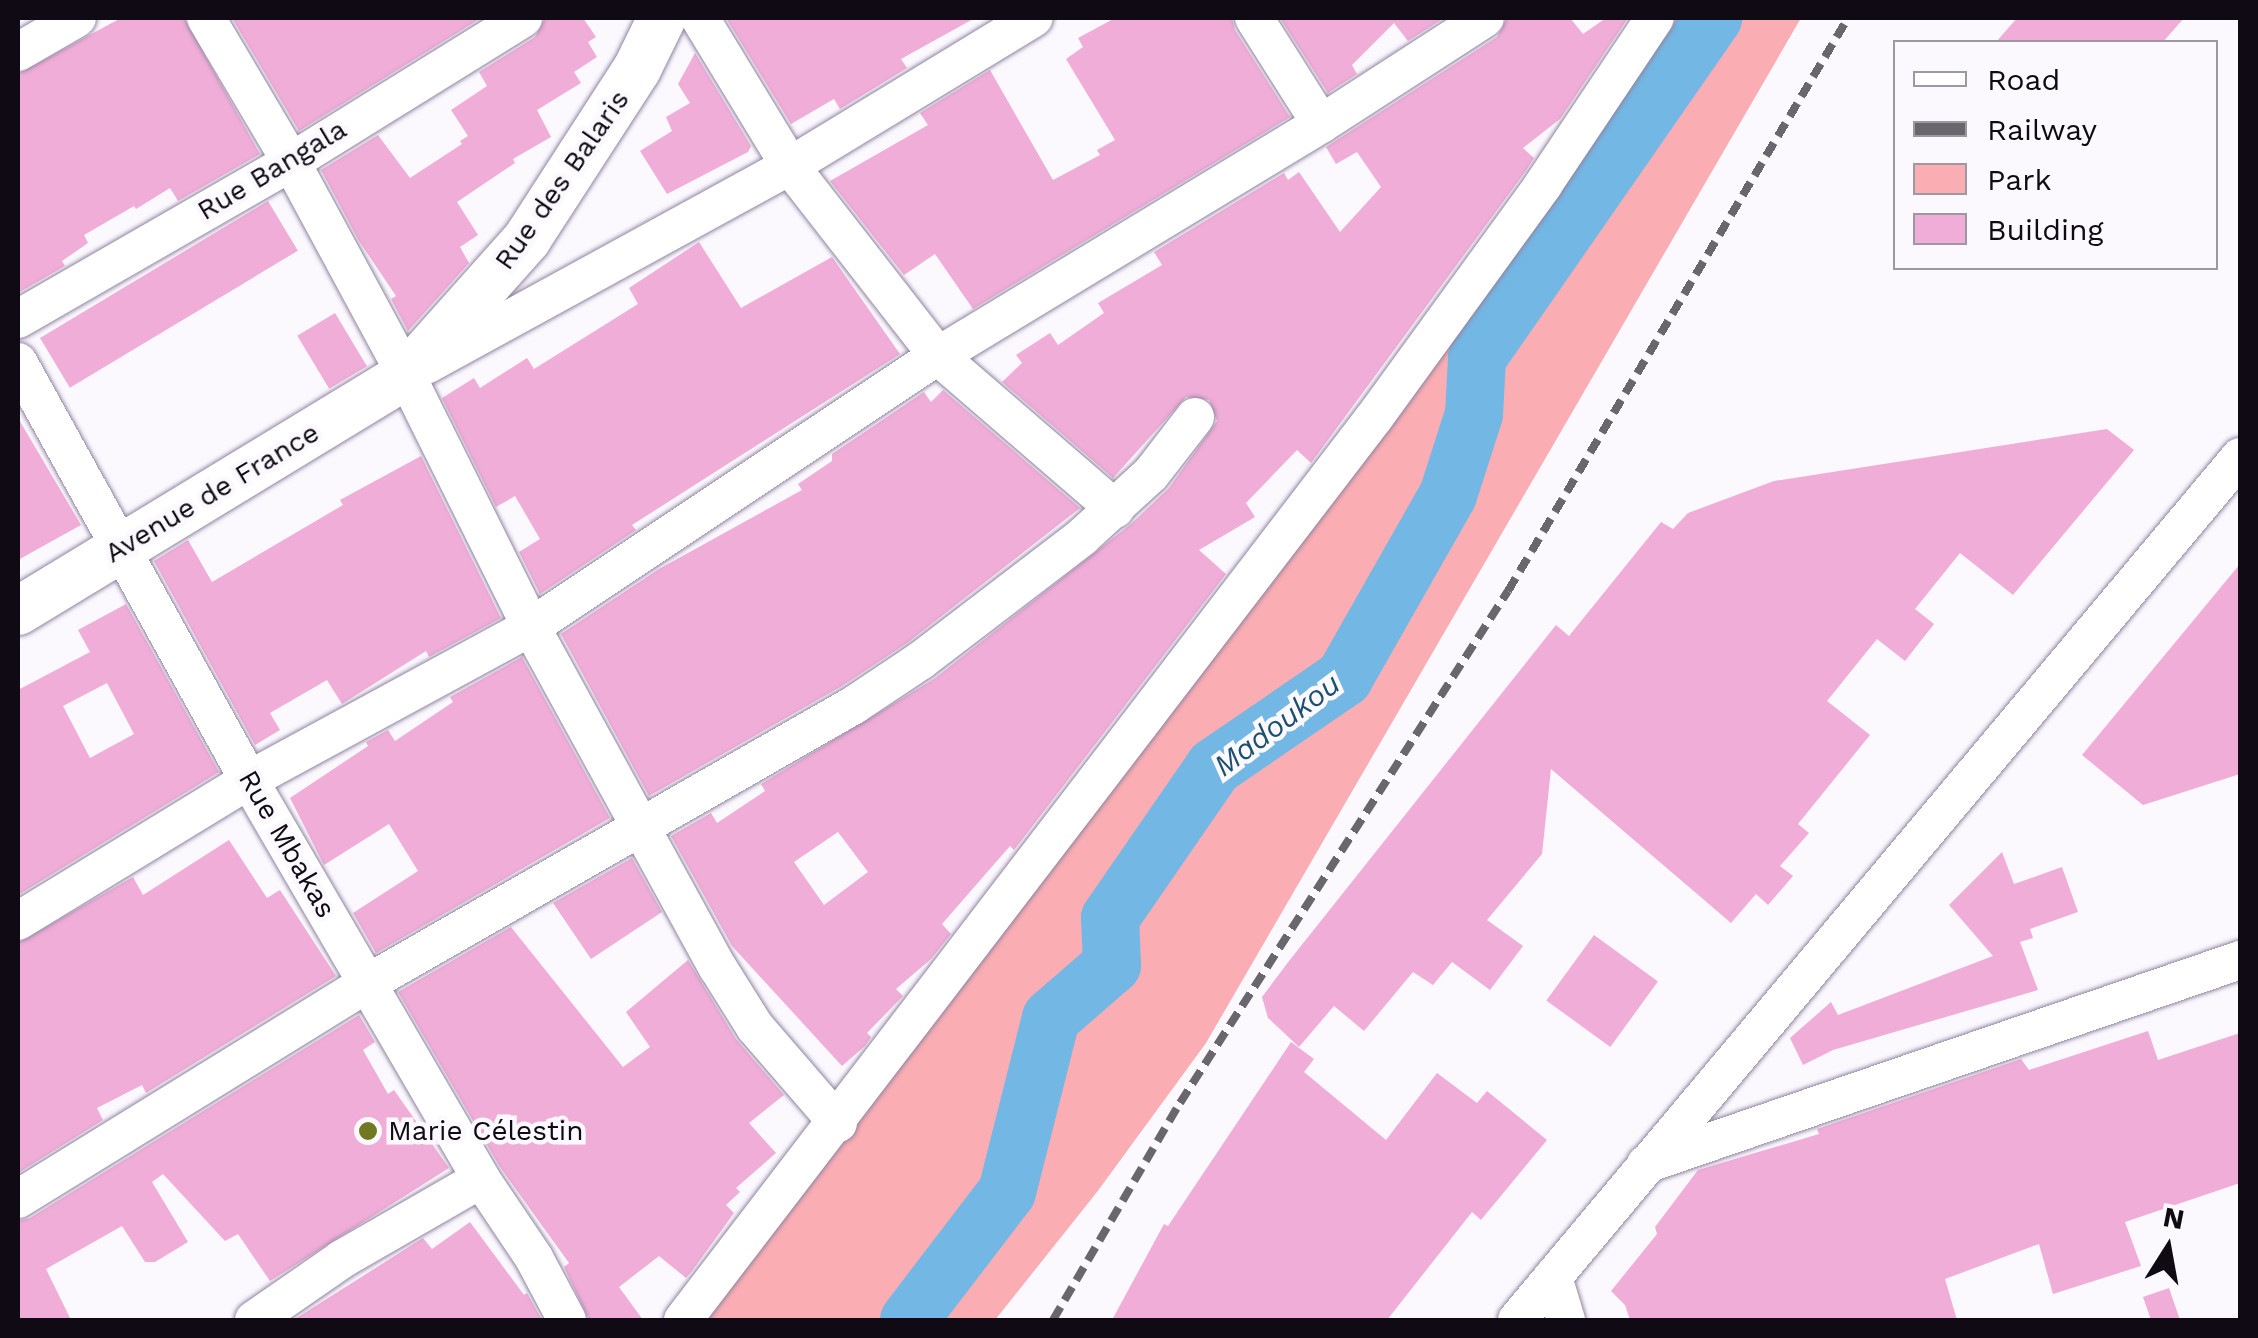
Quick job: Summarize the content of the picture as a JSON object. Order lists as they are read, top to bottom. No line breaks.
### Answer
{"streets":{"main road":["Rue des Balaris","Avenue de France"],"street":["Rue Bangala","Rue Mbakas"]},"crossings":[["Rue des Balaris","Avenue de France"],["Avenue de France","Rue Mbakas"]],"water":["Madoukou"],"places":["Marie Célestin"],"legend":["Road","Railway","Park","Building"],"north":"top"}
